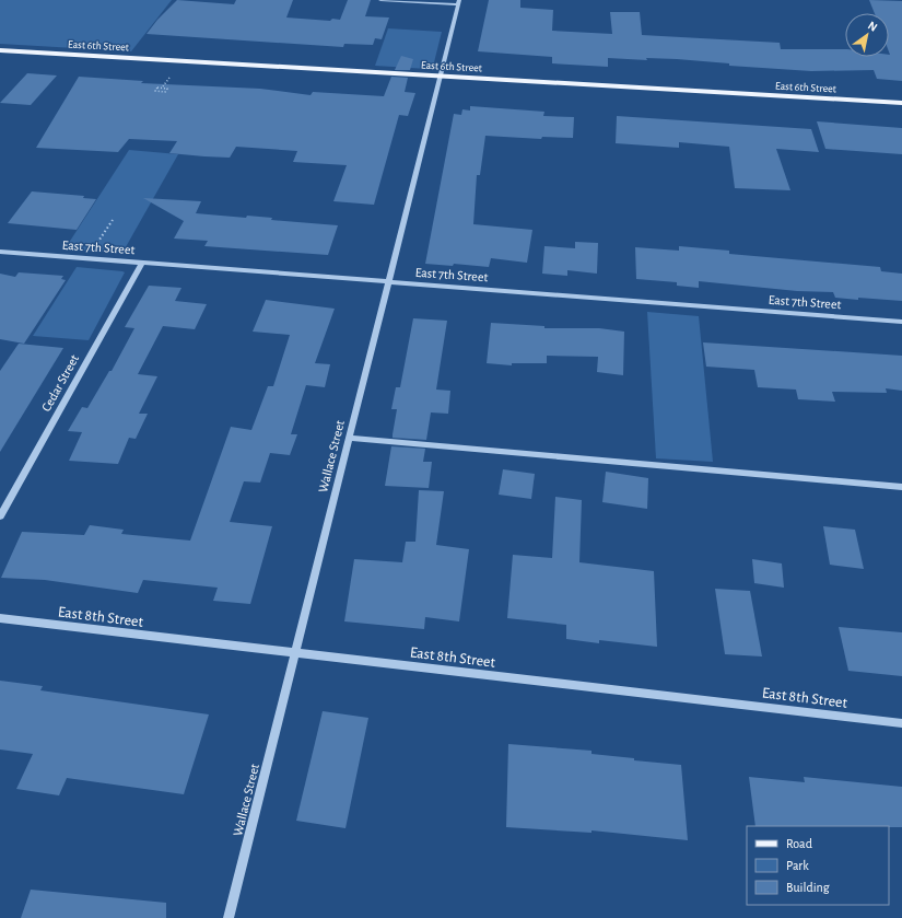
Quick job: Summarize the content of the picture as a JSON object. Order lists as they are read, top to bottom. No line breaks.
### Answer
{"streets":{"main road":["East 6th Street"],"street":["East 7th Street","Cedar Street","Wallace Street","East 8th Street"]},"crossings":[["East 6th Street","Wallace Street"],["East 7th Street","Cedar Street"],["East 7th Street","Wallace Street"],["Wallace Street","East 8th Street"]],"legend":["Road","Park","Building"],"north":"top right"}
